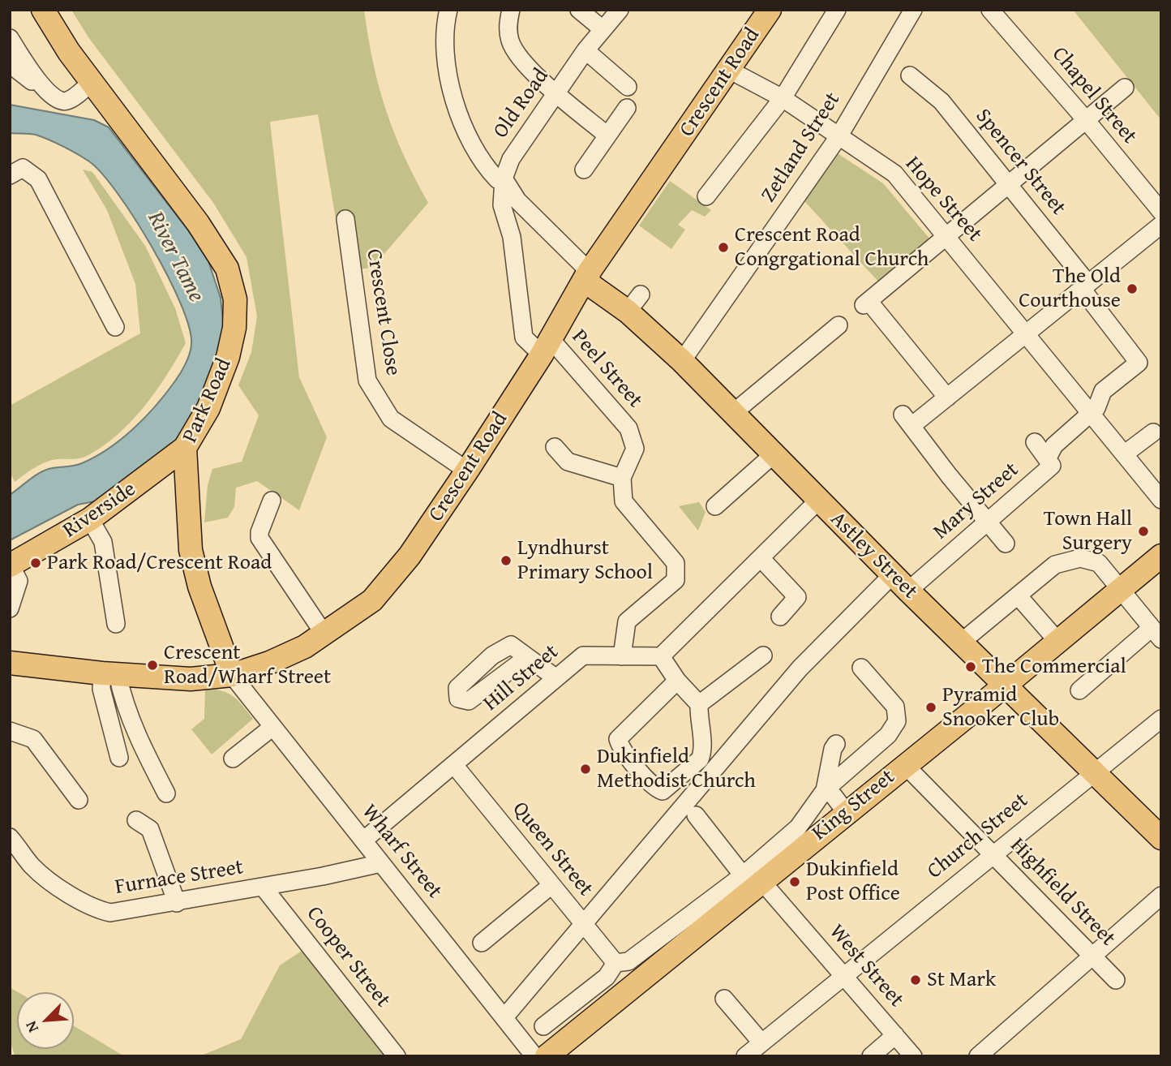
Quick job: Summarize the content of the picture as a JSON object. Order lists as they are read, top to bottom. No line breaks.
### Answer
{"streets":{"main road":["Crescent Road","Park Road","Riverside","Astley Street","King Street"],"street":["Chapel Street","Old Road","Zetland Street","Spencer Street","Hope Street","Crescent Close","Peel Street","Mary Street","Hill Street","Church Street","Queen Street","Wharf Street","Furnace Street","Highfield Street","Cooper Street","West Street"]},"crossings":[["Crescent Road","Old Road"],["Crescent Road","Hope Street"],["Crescent Road","Crescent Close"],["Crescent Road","Peel Street"],["Crescent Road","Park Road"],["Crescent Road","Astley Street"],["Crescent Road","Wharf Street"],["Old Road","Peel Street"],["Zetland Street","Hope Street"],["Zetland Street","Astley Street"],["Park Road","Riverside"],["Park Road","Wharf Street"],["Mary Street","Astley Street"],["Astley Street","King Street"],["Astley Street","Church Street"],["Hill Street","Queen Street"],["Hill Street","Wharf Street"],["King Street","Highfield Street"],["King Street","West Street"],["Church Street","Highfield Street"],["Church Street","West Street"],["Wharf Street","Furnace Street"],["Furnace Street","Cooper Street"]],"water":["River Tame"],"places":["Crescent Road Congrgational Church","The Old Courthouse","Town Hall Surgery","Lyndhurst Primary School","Park Road/Crescent Road","Crescent Road/Wharf Street","The Commercial","Pyramid Snooker Club","Dukinfield Methodist Church","Dukinfield Post Office","St Mark"],"north":"bottom left"}
